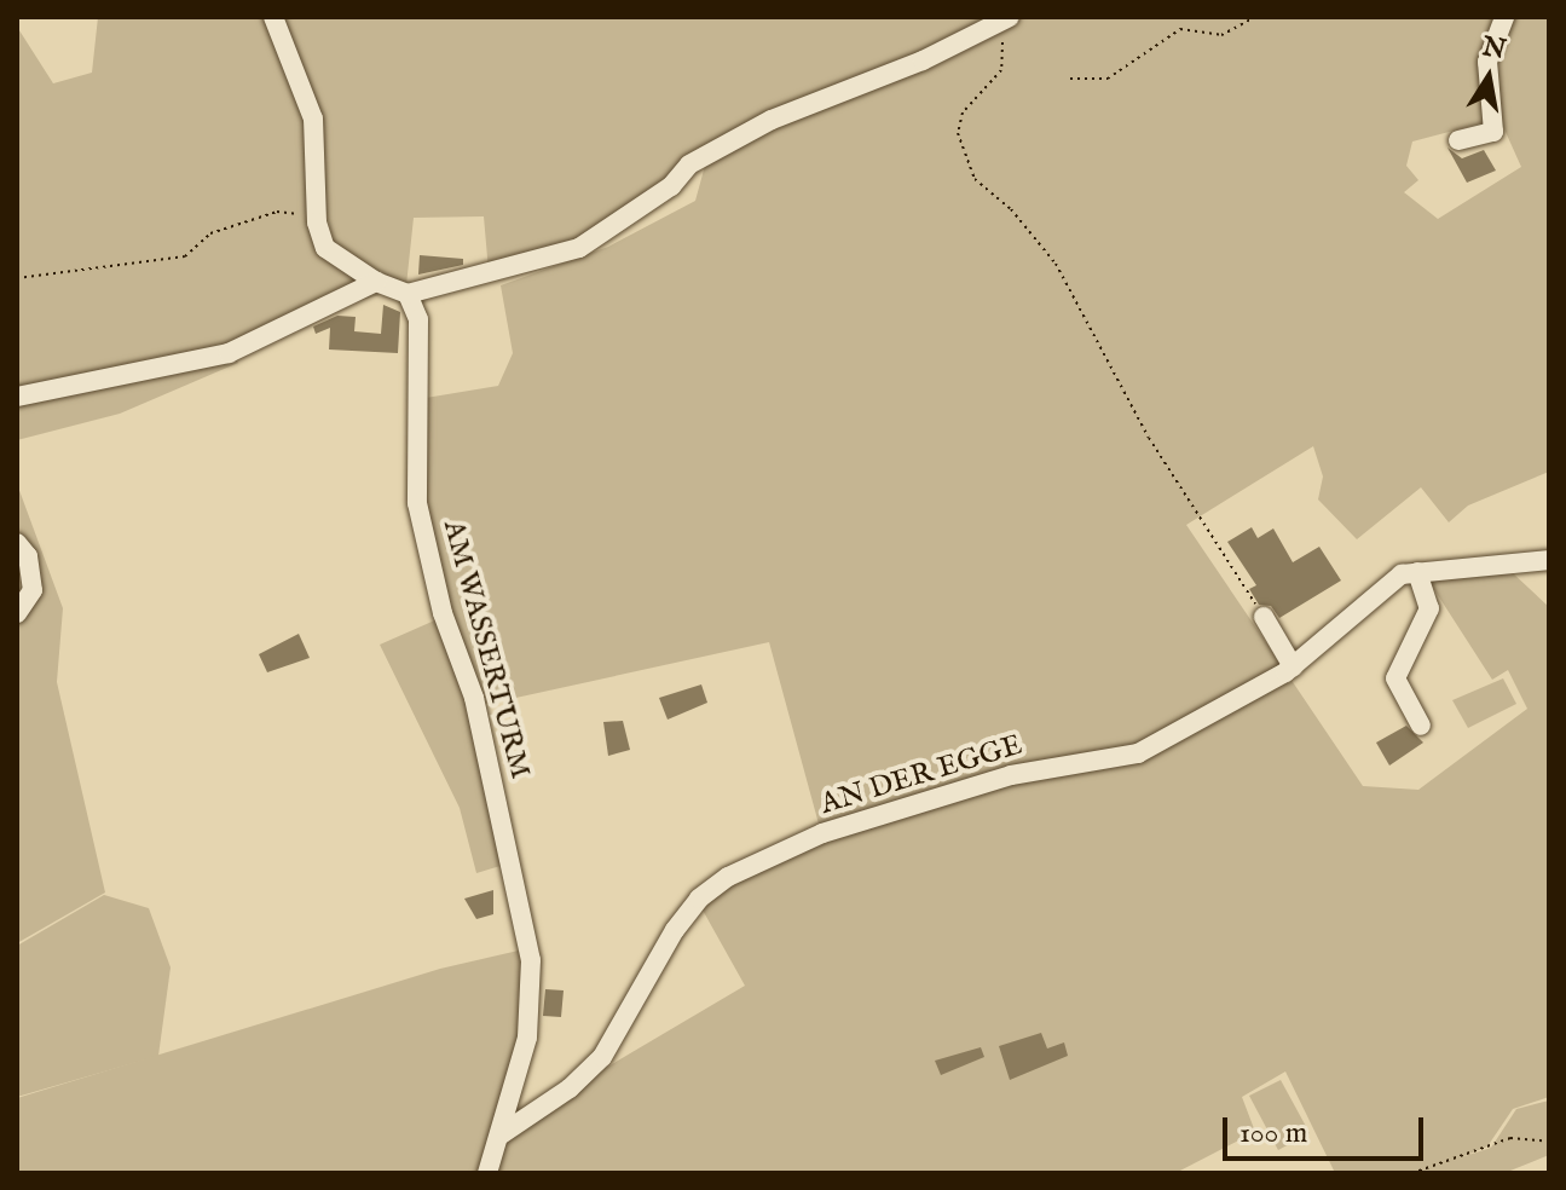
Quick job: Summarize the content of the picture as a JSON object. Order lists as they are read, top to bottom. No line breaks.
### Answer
{"streets":{"street":["AM WASSERTURM","AN DER EGGE"]},"crossings":[["AM WASSERTURM","AN DER EGGE"]],"scale_bar":"100 m","north":"top"}
